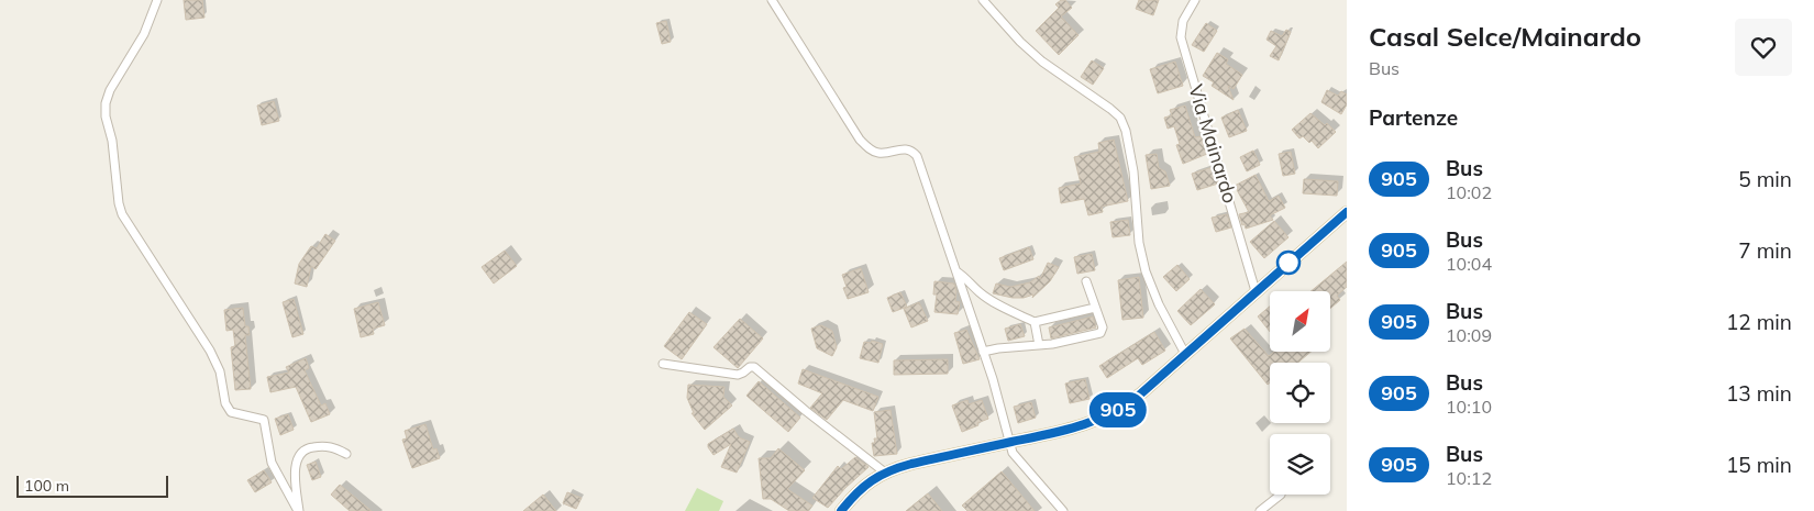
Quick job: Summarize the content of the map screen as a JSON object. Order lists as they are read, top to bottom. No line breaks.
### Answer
{"streets":{"street":["Via Mainardo"]},"lines":["bus line 905"],"scale_bar":"100 m","north":"top right","page":{"on_map":"905","heading":[["Casal Selce/Mainardo","Bus"],"Partenze"],"list":[{"mark":"905","name":"Bus","note":"10:02","value":"5 min"},{"mark":"905","name":"Bus","note":"10:04","value":"7 min"},{"mark":"905","name":"Bus","note":"10:09","value":"12 min"},{"mark":"905","name":"Bus","note":"10:10","value":"13 min"},{"mark":"905","name":"Bus","note":"10:12","value":"15 min"}],"scale":"100 m"}}
